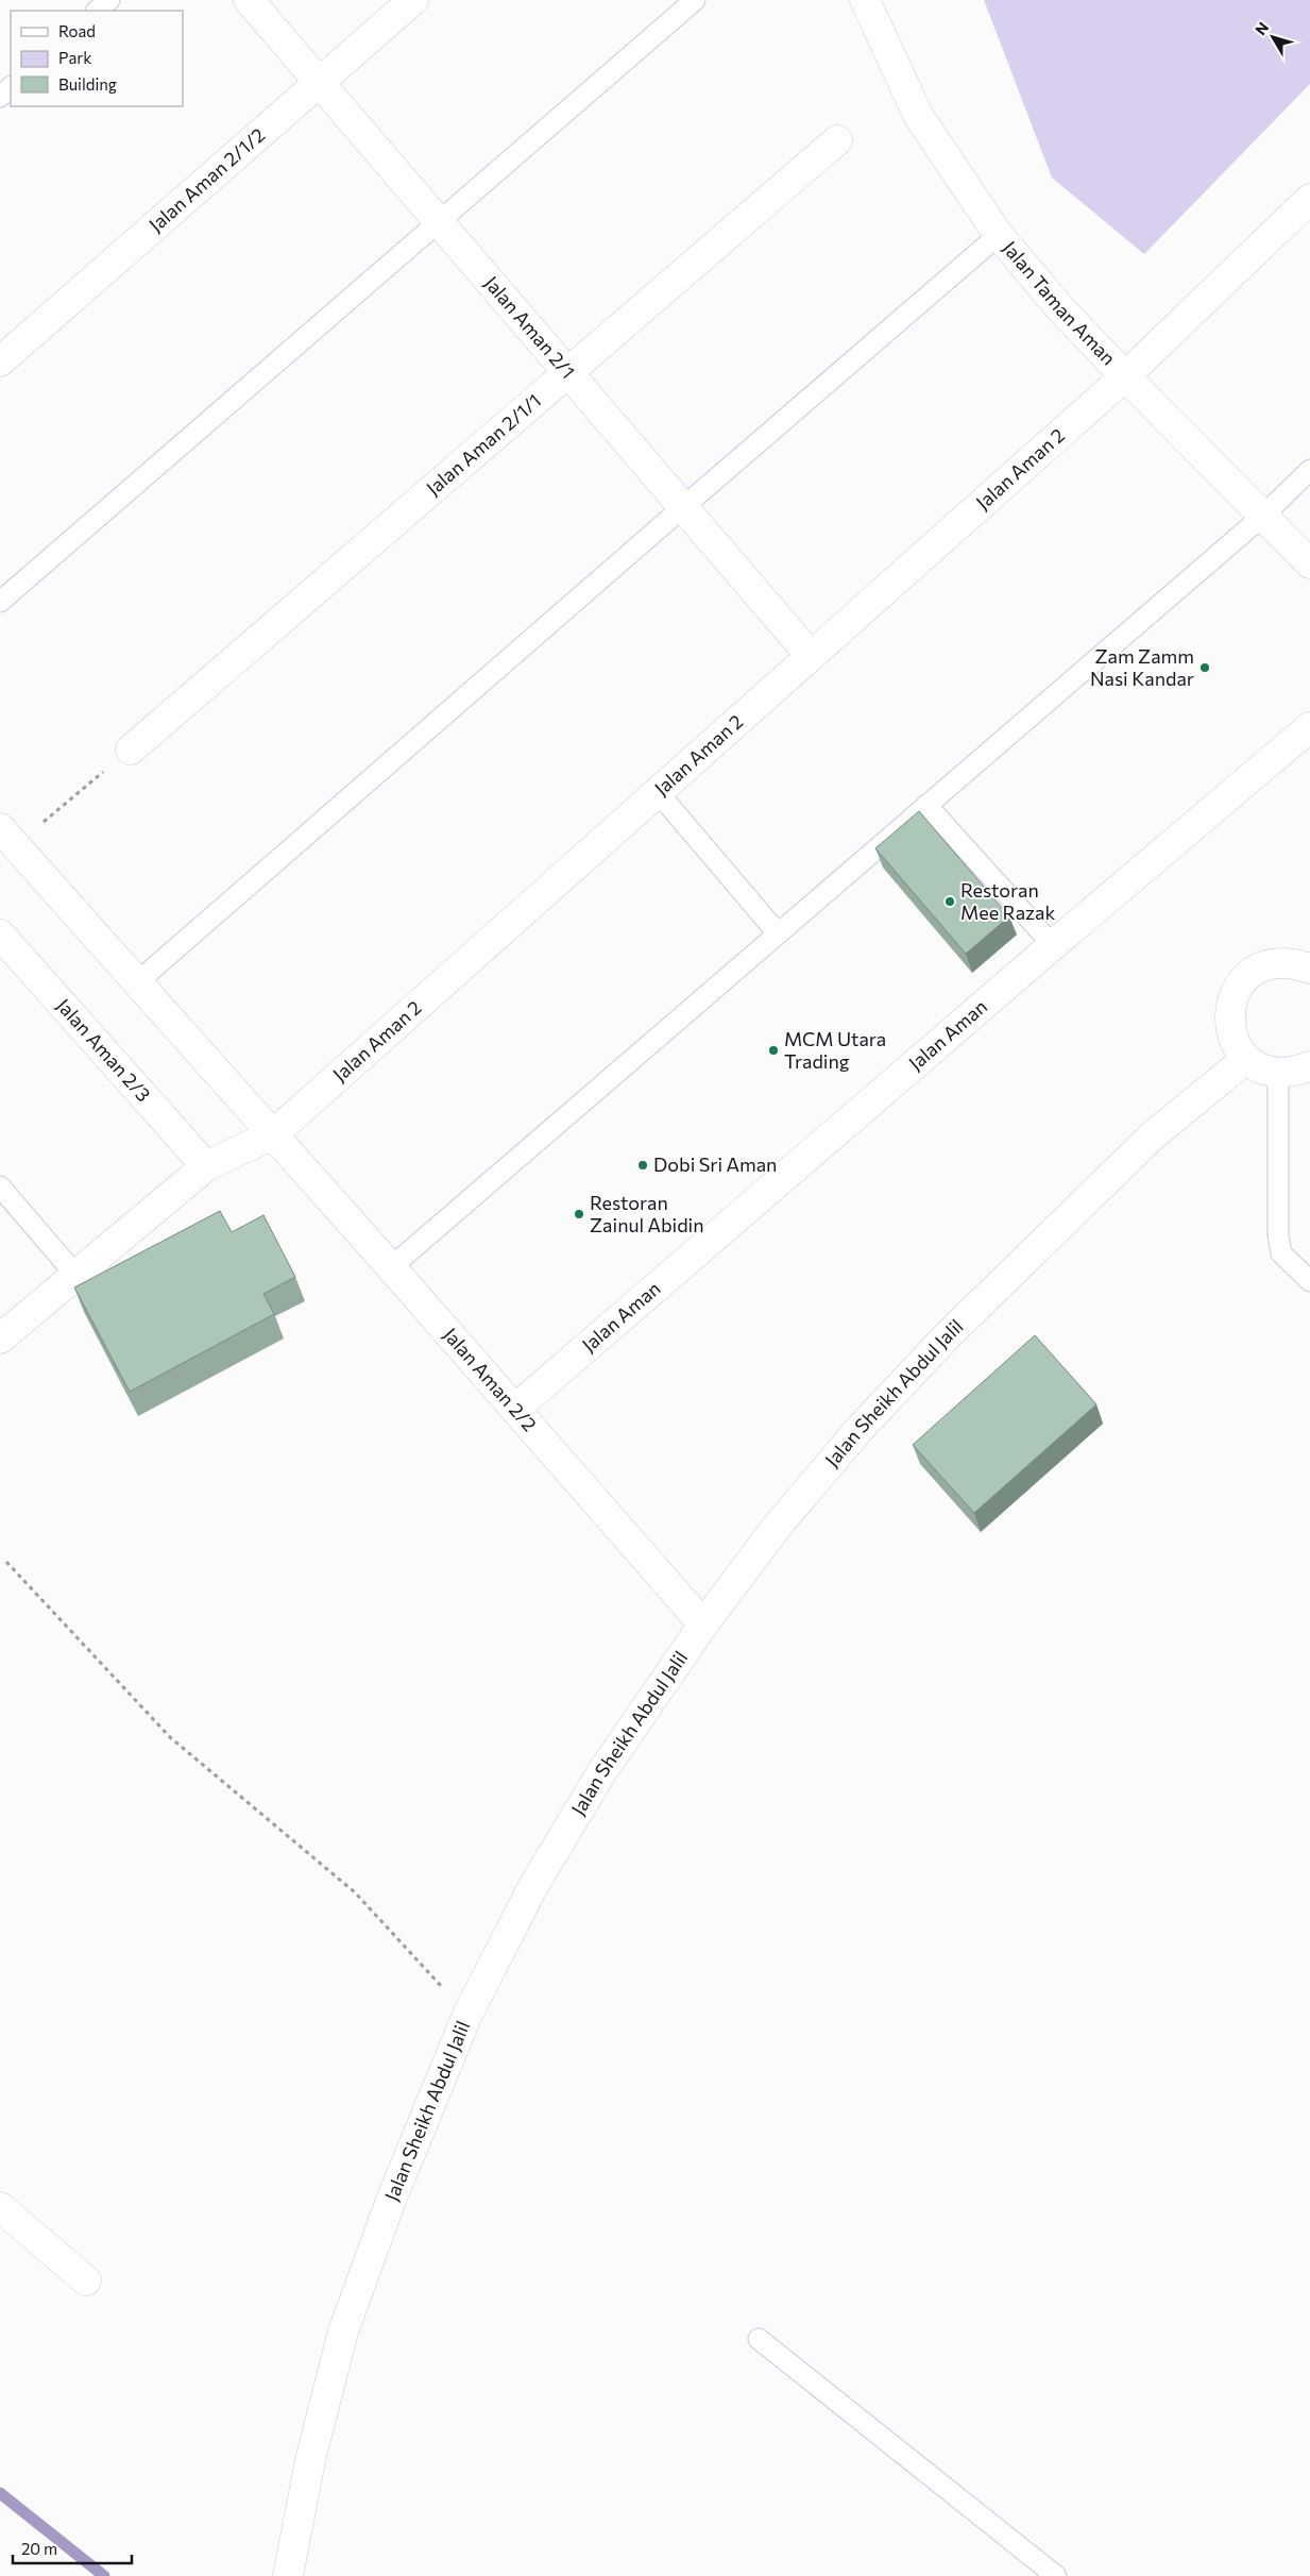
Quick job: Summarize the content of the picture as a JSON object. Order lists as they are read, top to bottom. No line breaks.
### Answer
{"streets":{"street":["Jalan Aman 2/1/2","Jalan Taman Aman","Jalan Aman 2/1","Jalan Aman 2/1/1","Jalan Aman 2","Jalan Aman","Jalan Aman 2/3","Jalan Aman 2/2","Jalan Sheikh Abdul Jalil"]},"crossings":[["Jalan Aman 2/1/2","Jalan Aman 2/1"],["Jalan Taman Aman","Jalan Aman 2"],["Jalan Aman 2/1","Jalan Aman 2/1/1"],["Jalan Aman 2/1","Jalan Aman 2"],["Jalan Aman 2","Jalan Aman 2/3"],["Jalan Aman 2","Jalan Aman 2/2"],["Jalan Aman","Jalan Aman 2/2"],["Jalan Aman 2/2","Jalan Sheikh Abdul Jalil"]],"places":["Zam Zamm Nasi Kandar","Restoran Mee Razak","MCM Utara Trading","Dobi Sri Aman","Restoran Zainul Abidin"],"legend":["Road","Park","Building"],"scale_bar":"20 m","north":"top left"}
